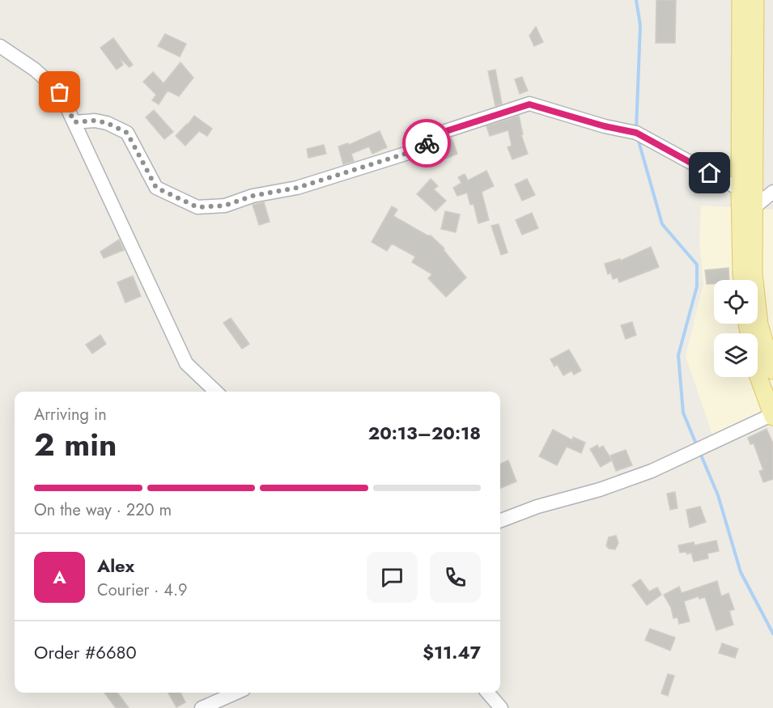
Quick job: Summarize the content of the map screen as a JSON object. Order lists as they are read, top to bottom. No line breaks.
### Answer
{"page":{"heading":["2 min","Arriving in","20:13–20:18"],"panel":["Alex","Courier · 4.9","Order #6680","$11.47"],"bar":"On the way · 220 m","round":"A"}}
